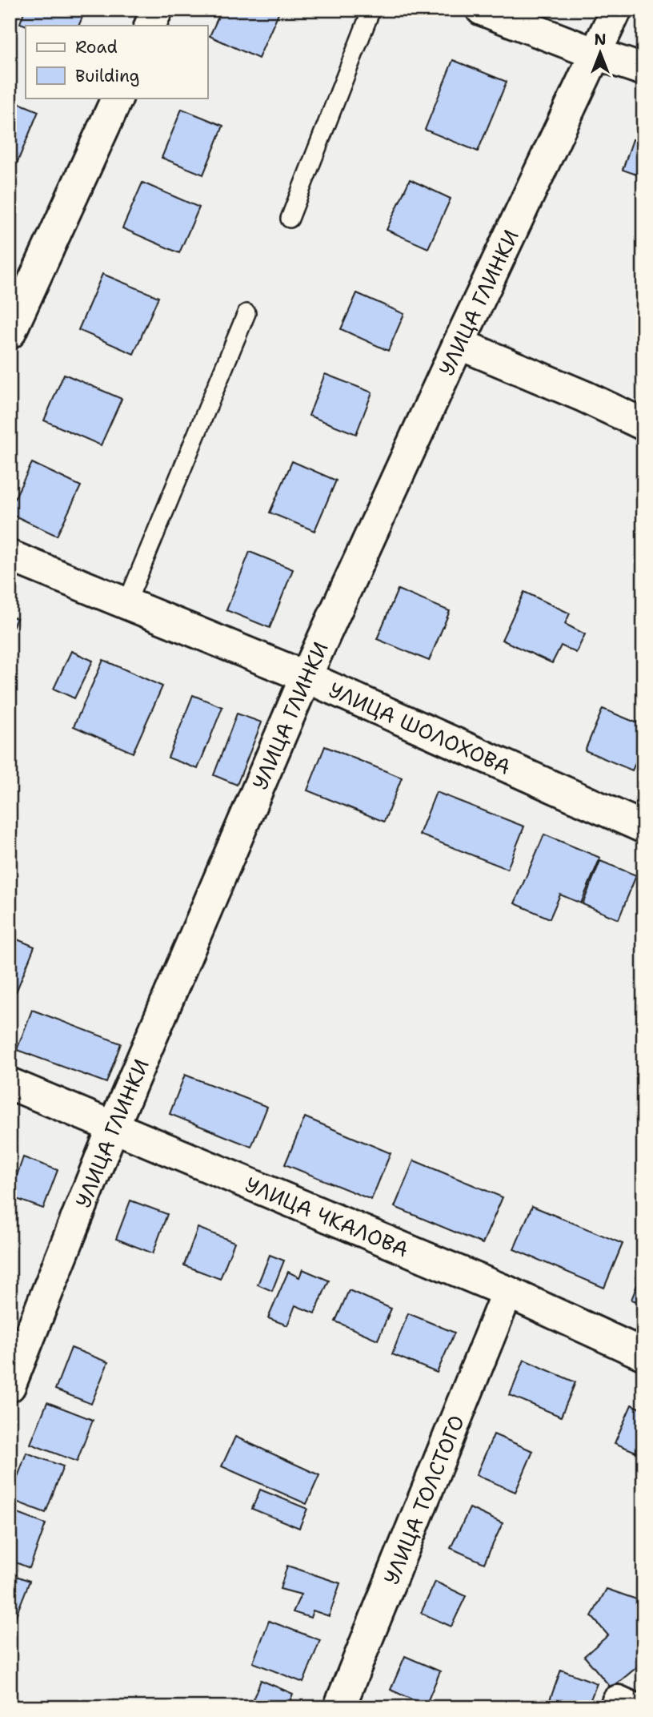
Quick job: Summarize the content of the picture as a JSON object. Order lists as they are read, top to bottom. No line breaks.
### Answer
{"streets":{"street":["УЛИЦА ГЛИНКИ","УЛИЦА ШОЛОХОВА","УЛИЦА ЧКАЛОВА","УЛИЦА ТОЛСТОГО"]},"crossings":[["УЛИЦА ГЛИНКИ","УЛИЦА ШОЛОХОВА"],["УЛИЦА ГЛИНКИ","УЛИЦА ЧКАЛОВА"],["УЛИЦА ЧКАЛОВА","УЛИЦА ТОЛСТОГО"]],"legend":["Road","Building"],"north":"top"}
